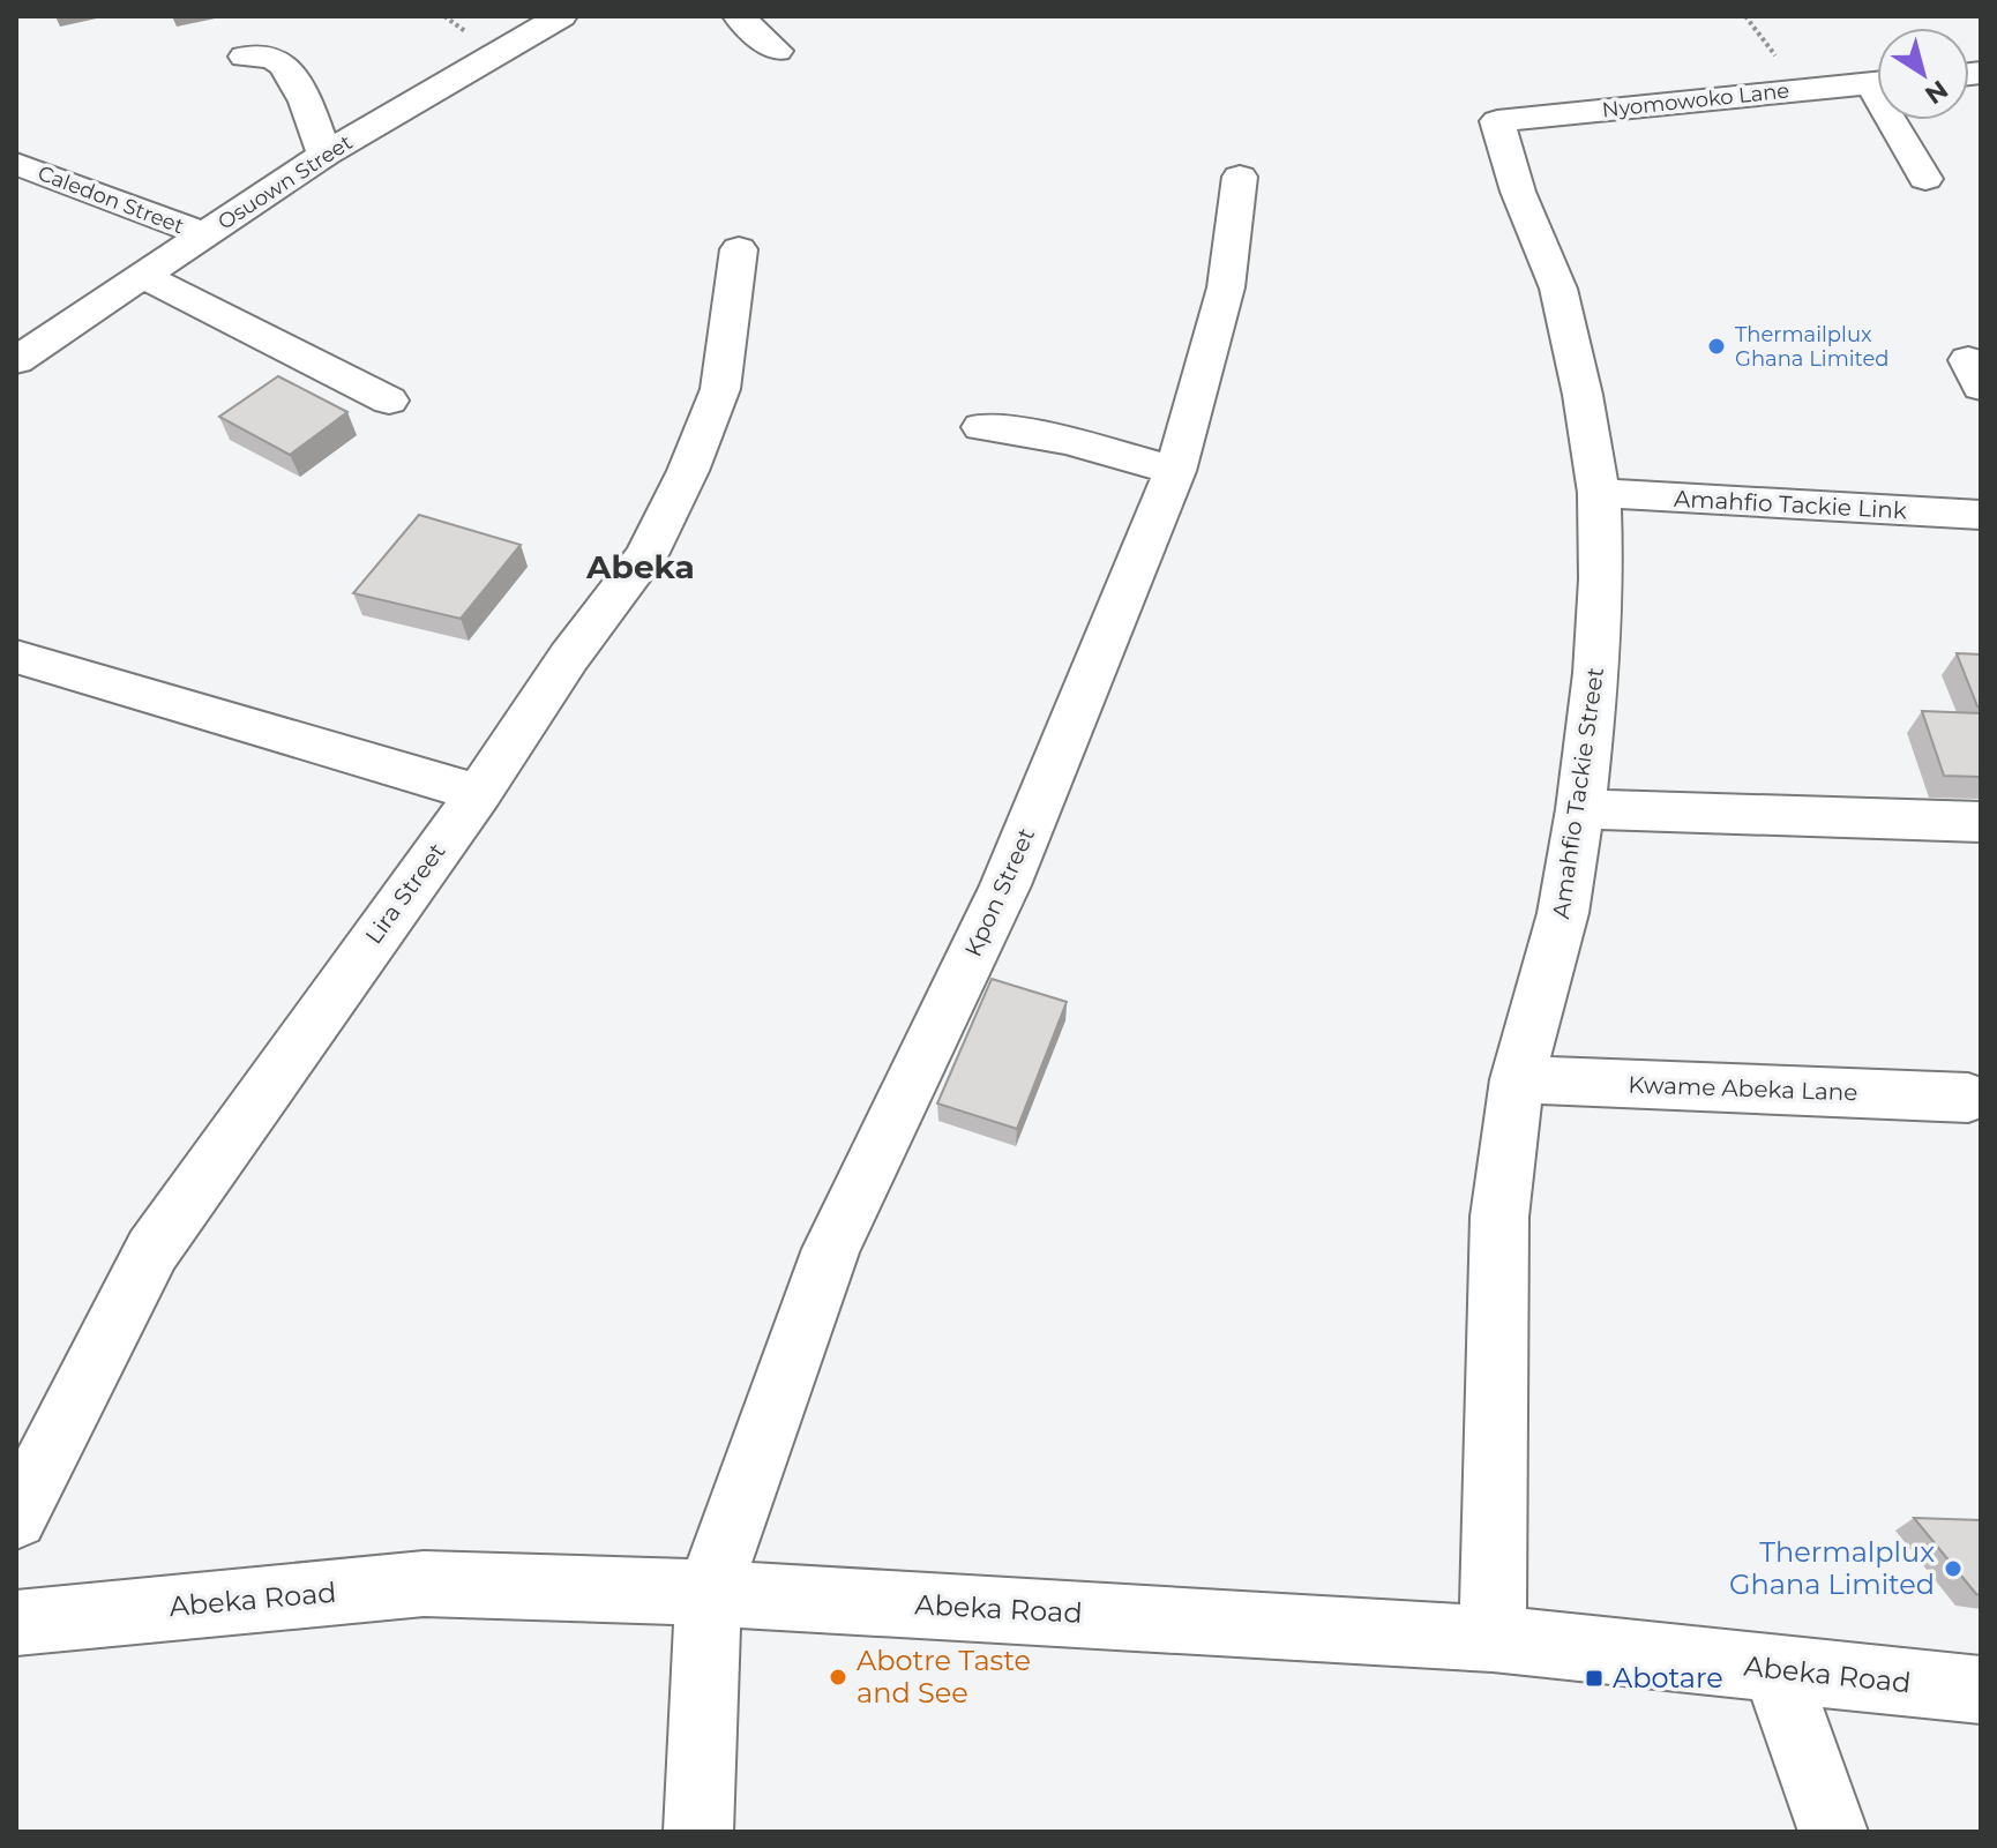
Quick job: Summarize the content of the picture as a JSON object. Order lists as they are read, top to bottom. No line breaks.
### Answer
{"streets":{"street":["Nyomowoko Lane","Osuown Street","Caledon Street","Amahfio Tackie Link","Amahfio Tackie Street","Kpon Street","Lira Street","Kwame Abeka Lane","Abeka Road"]},"crossings":[["Nyomowoko Lane","Amahfio Tackie Street"],["Osuown Street","Caledon Street"],["Amahfio Tackie Link","Amahfio Tackie Street"],["Amahfio Tackie Street","Kwame Abeka Lane"],["Amahfio Tackie Street","Abeka Road"],["Kpon Street","Abeka Road"]],"districts":["Abeka"],"places":{"other":["Thermailplux Ghana Limited","Thermalplux Ghana Limited","Abotre Taste and See"],"transit":["Abotare"]},"north":"bottom right"}
